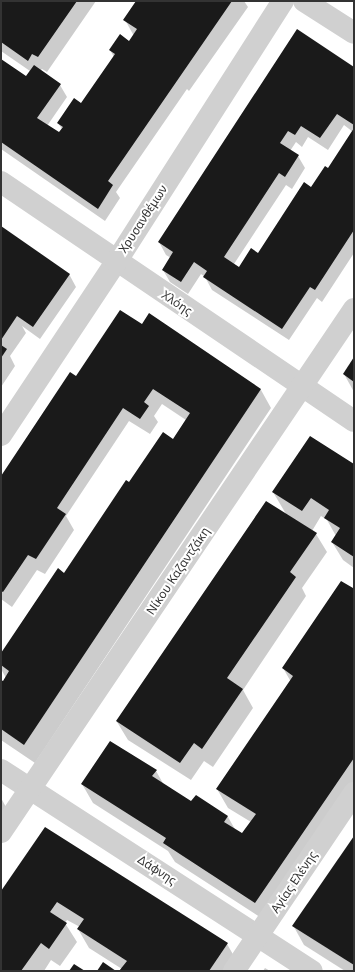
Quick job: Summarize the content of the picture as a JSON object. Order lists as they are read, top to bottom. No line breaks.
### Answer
{"streets":{"street":["Χρυσανθέμων","Χλόης","Νίκου Καζαντζάκη","Δάφνης","Αγίας Ελένης"]},"crossings":[["Χρυσανθέμων","Χλόης"],["Χλόης","Νίκου Καζαντζάκη"],["Νίκου Καζαντζάκη","Δάφνης"],["Δάφνης","Αγίας Ελένης"]]}
